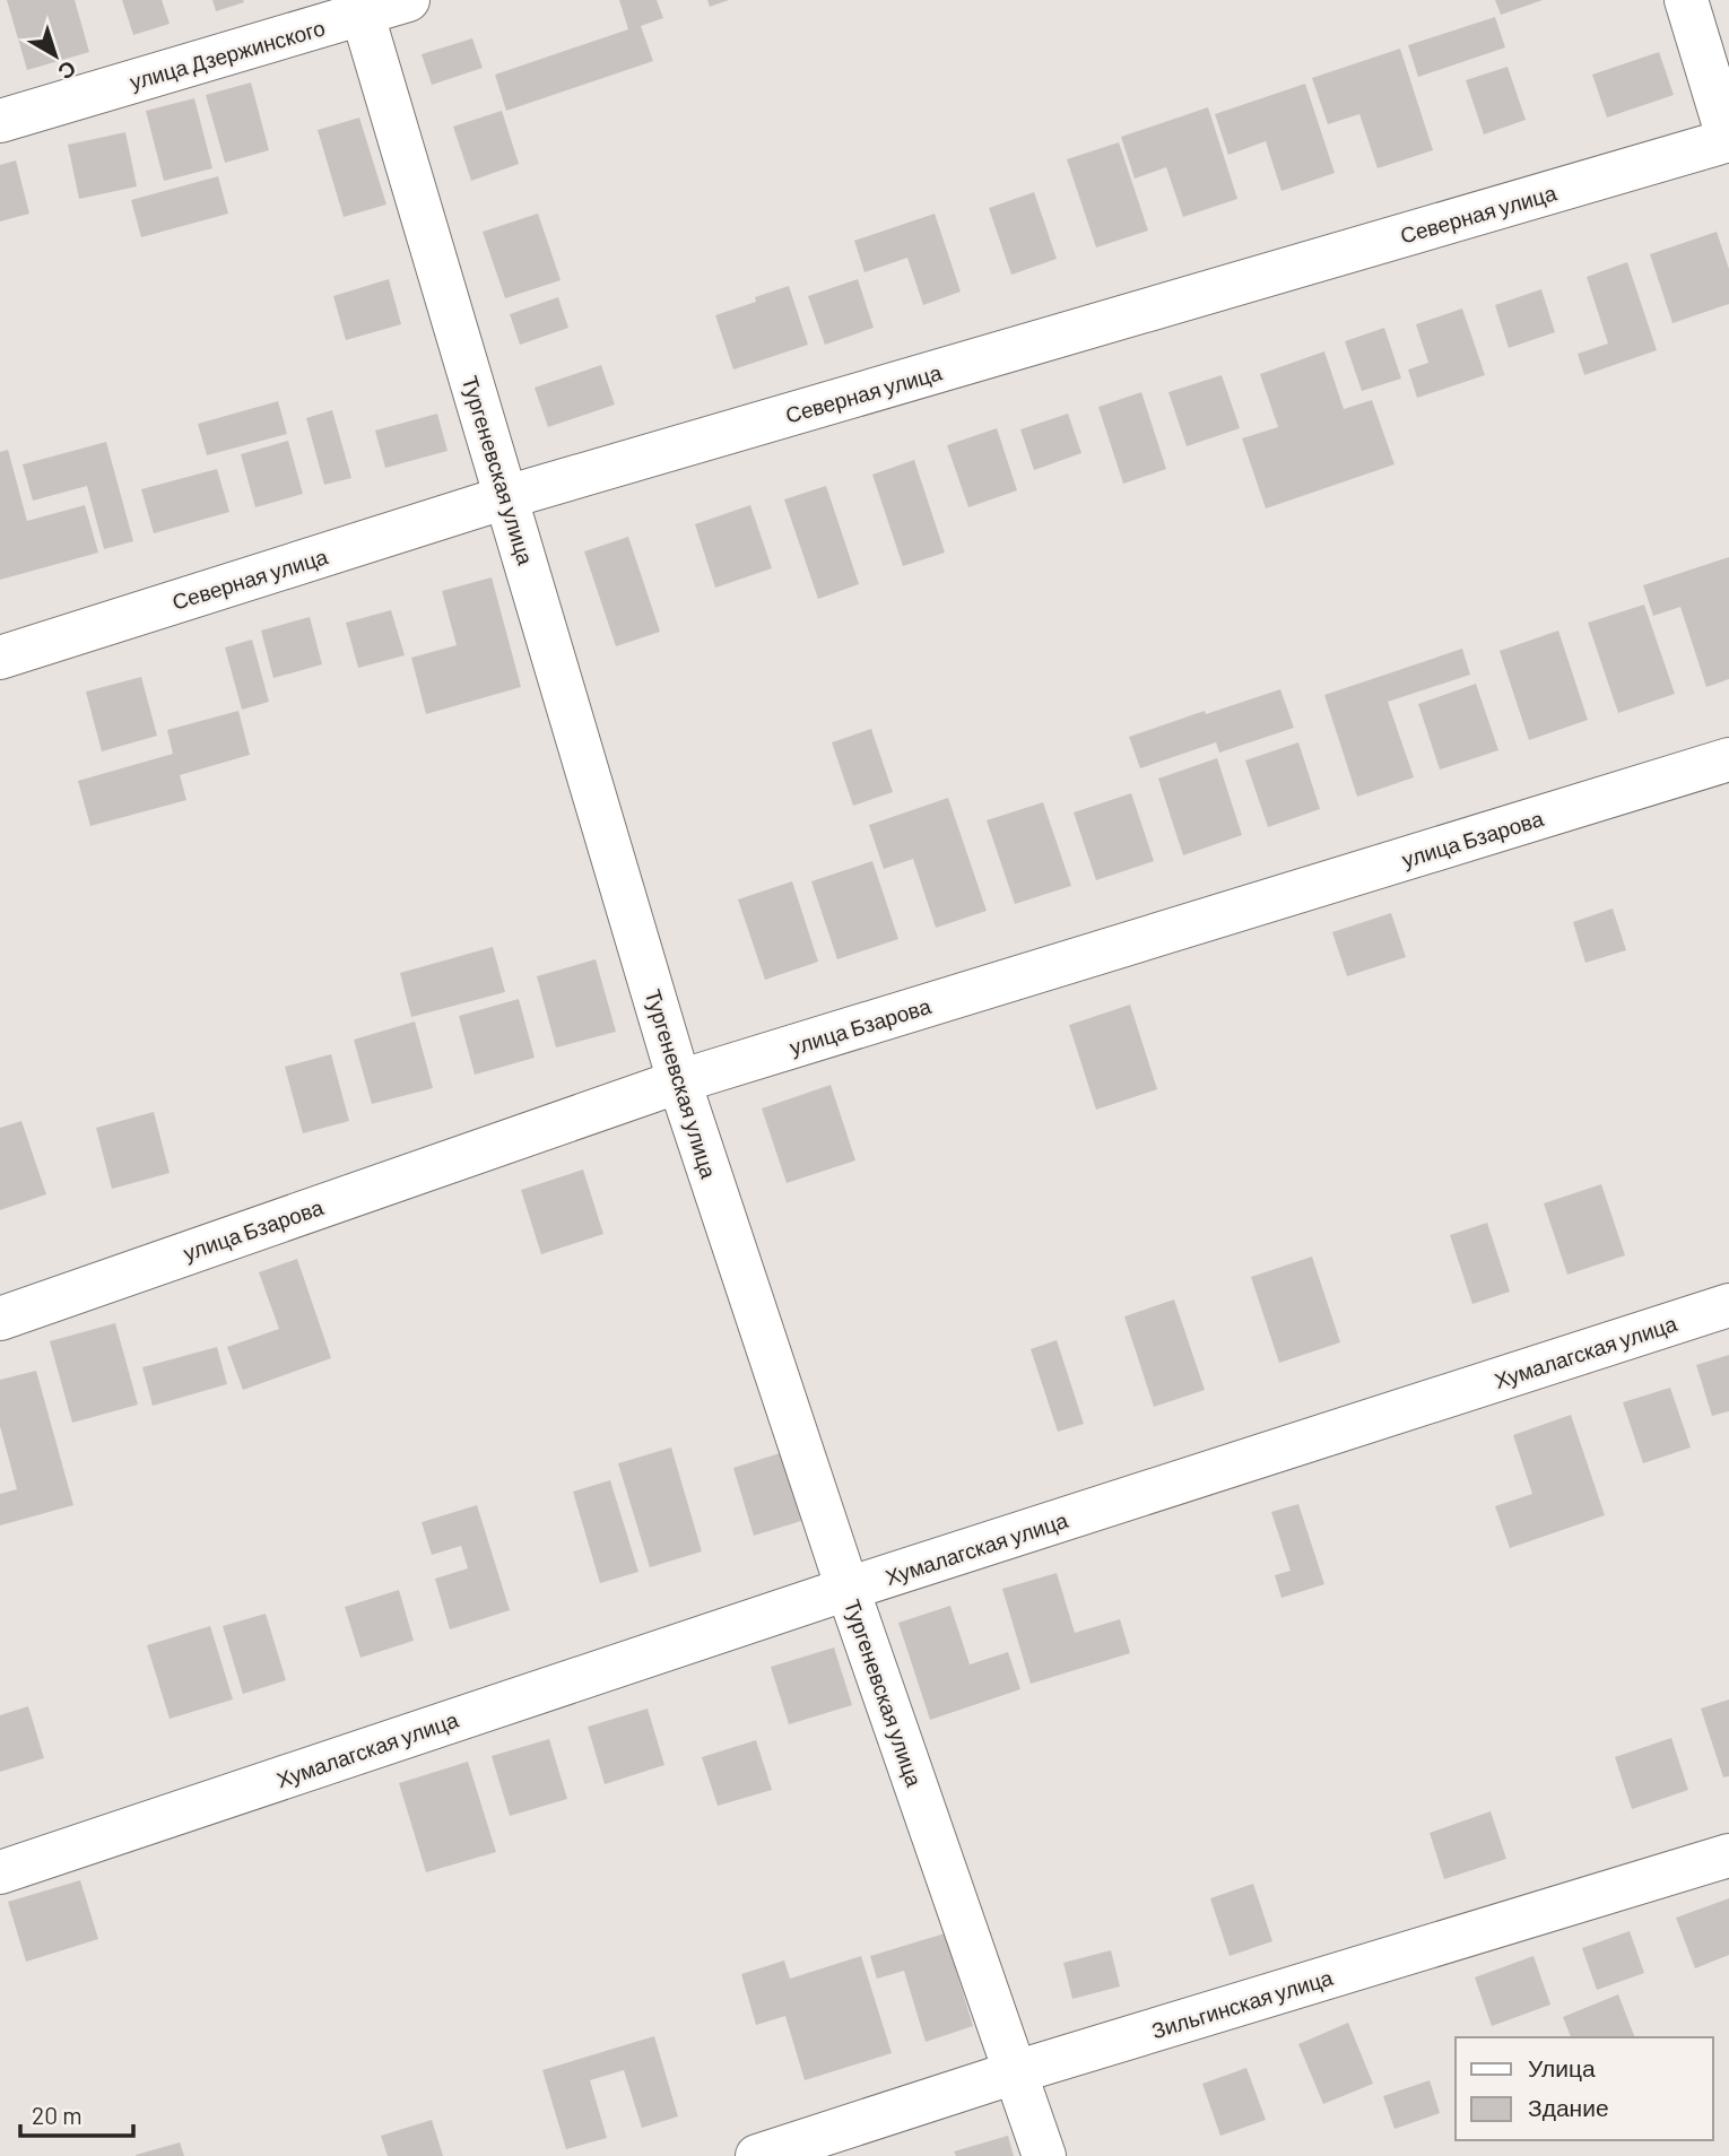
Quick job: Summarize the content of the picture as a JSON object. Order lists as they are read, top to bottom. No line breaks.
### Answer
{"streets":{"street":["улица Дзержинского","Северная улица","Тургеневская улица","улица Бзарова","Хумалагская улица","Зильгинская улица"]},"crossings":[["улица Дзержинского","Тургеневская улица"],["Северная улица","Тургеневская улица"],["Тургеневская улица","улица Бзарова"],["Тургеневская улица","Хумалагская улица"],["Тургеневская улица","Зильгинская улица"]],"legend":["Улица","Здание"],"scale_bar":"20 m","north":"bottom right"}
